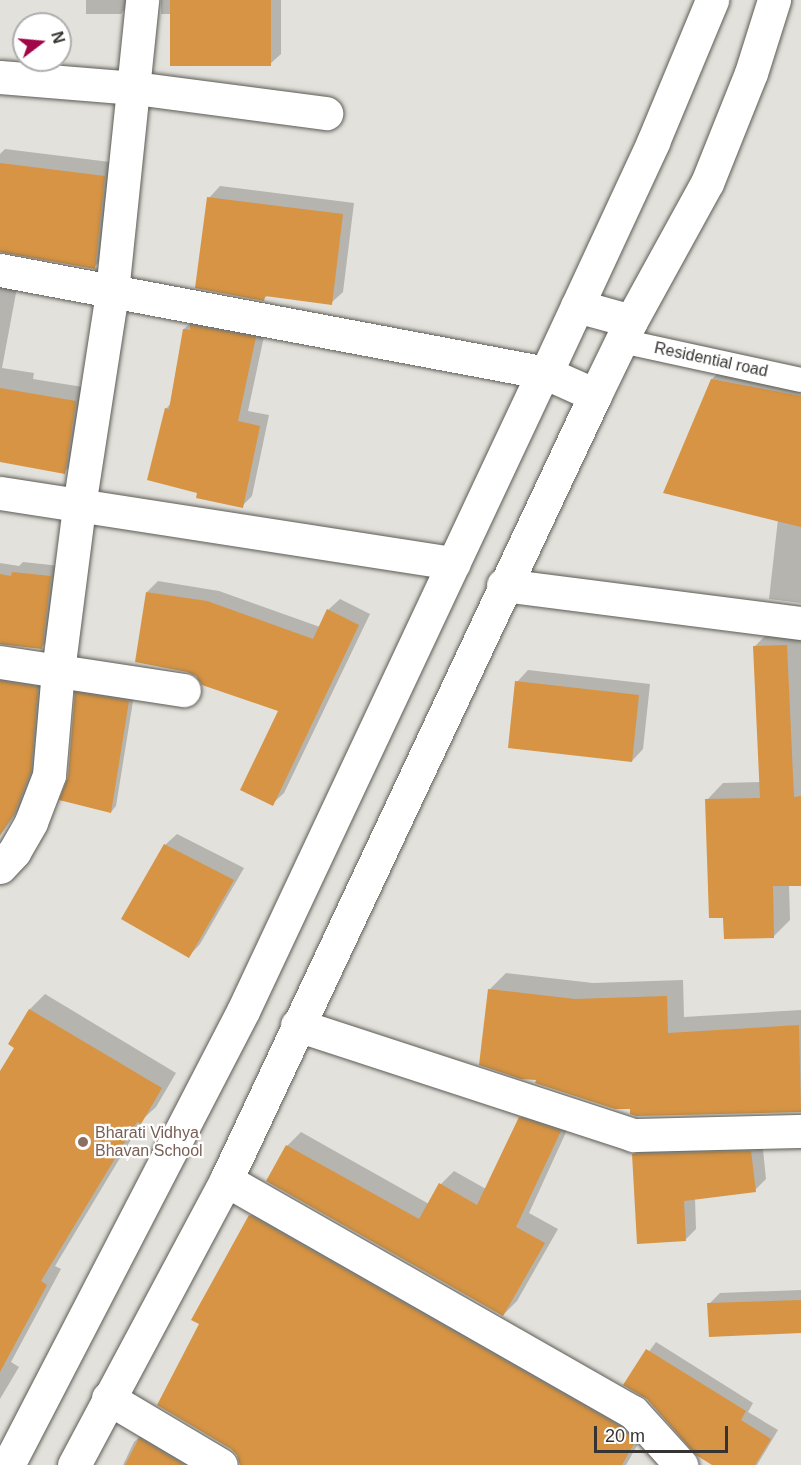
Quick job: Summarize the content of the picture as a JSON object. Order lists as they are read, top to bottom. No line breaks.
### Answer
{"streets":{"street":["Residential road"]},"places":["Bharati Vidhya Bhavan School"],"scale_bar":"20 m","north":"right"}
